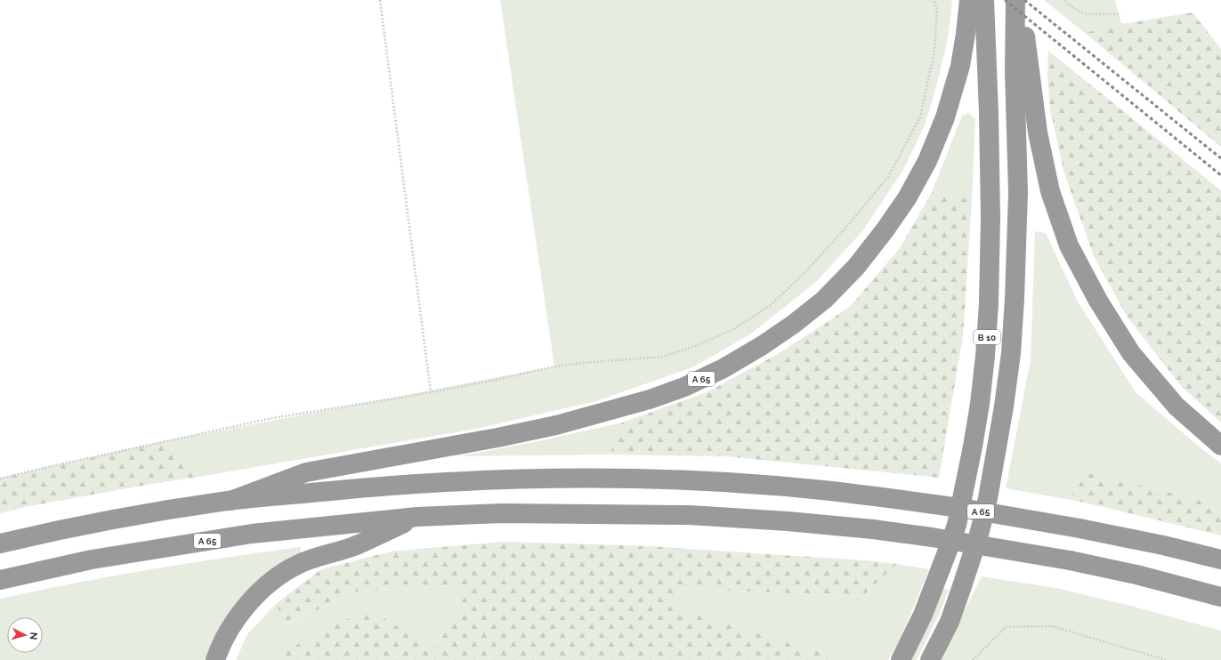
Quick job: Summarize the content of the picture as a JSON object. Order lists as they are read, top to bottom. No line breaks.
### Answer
{"streets":{"highway":["B 10","A 65"]},"north":"right"}
